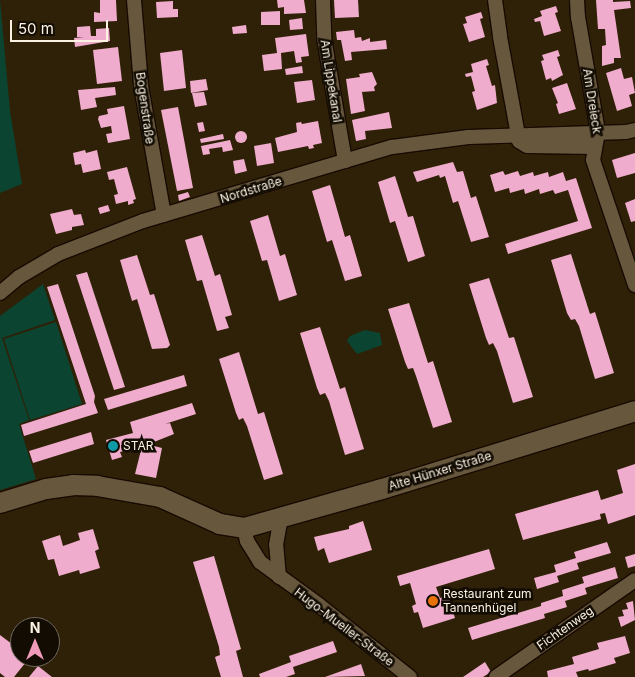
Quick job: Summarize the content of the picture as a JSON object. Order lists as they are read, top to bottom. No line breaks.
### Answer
{"streets":{"street":["Am Lippekanal","Am Dreieck","Bogenstraße","Nordstraße","Alte Hünxer Straße","Hugo-Mueller-Straße","Fichtenweg"]},"crossings":[["Am Lippekanal","Nordstraße"],["Am Dreieck","Nordstraße"],["Bogenstraße","Nordstraße"],["Alte Hünxer Straße","Hugo-Mueller-Straße"]],"places":["STAR","Restaurant zum Tannenhügel"],"scale_bar":"50 m","north":"top"}
